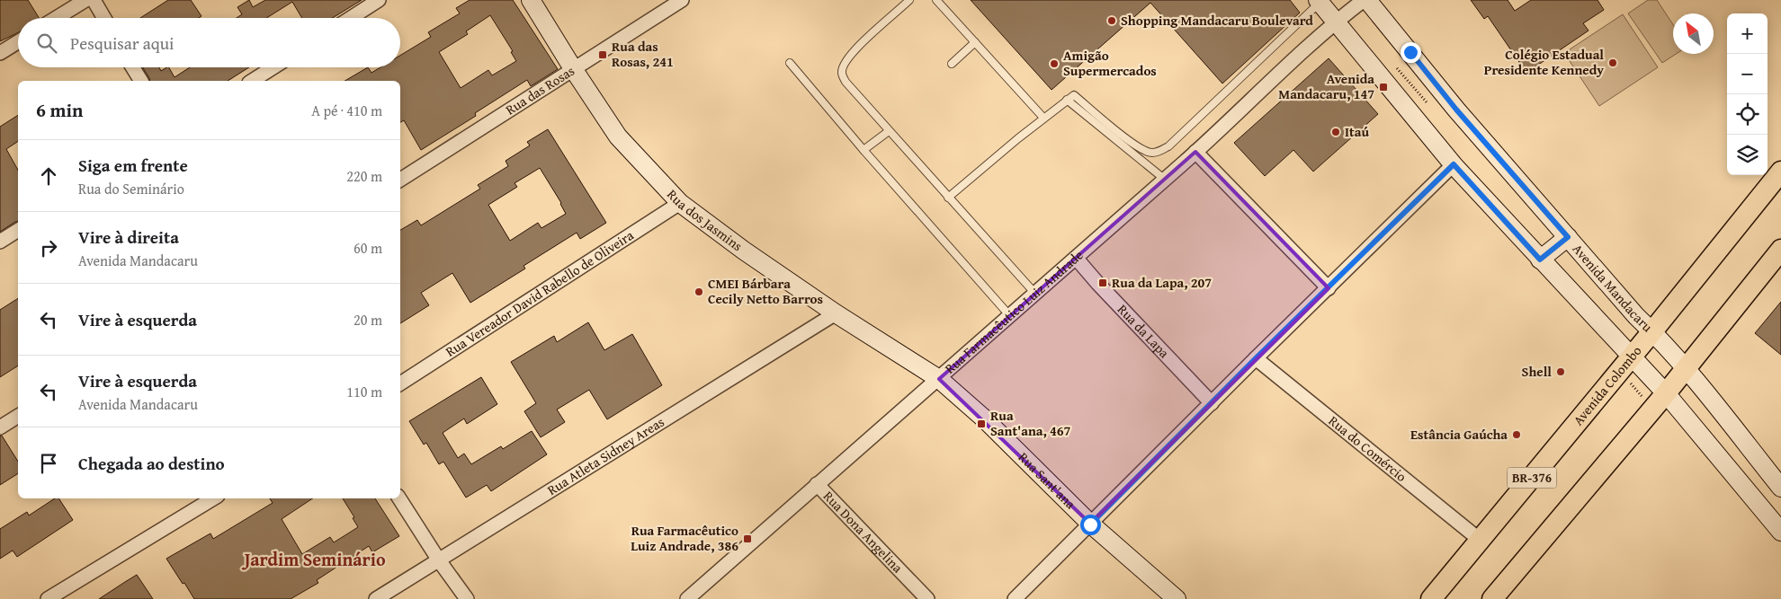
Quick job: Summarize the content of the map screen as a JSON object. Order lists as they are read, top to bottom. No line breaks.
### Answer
{"streets":{"main road":["Rua dos Jasmins","Avenida Mandacaru","Avenida Colombo","BR-376","Rua Sant'ana"],"street":["Rua das Rosas","Rua Vereador David Rabello de Oliveira","Rua Farmacêutico Luiz Andrade","Rua da Lapa","Rua do Comércio","Rua Atleta Sidney Areas","Rua Dona Angelina"]},"crossings":[["Rua das Rosas","Rua dos Jasmins"],["Rua dos Jasmins","Rua Vereador David Rabello de Oliveira"],["Rua dos Jasmins","Rua Farmacêutico Luiz Andrade"],["Rua dos Jasmins","Rua Atleta Sidney Areas"],["Rua dos Jasmins","Rua Sant'ana"],["Avenida Mandacaru","Avenida Colombo"],["Rua Farmacêutico Luiz Andrade","Rua da Lapa"],["Rua Farmacêutico Luiz Andrade","Rua Sant'ana"],["Rua Farmacêutico Luiz Andrade","Rua Dona Angelina"],["Avenida Colombo","Rua do Comércio"]],"districts":["Jardim Seminário"],"places":{"other":["Shopping Mandacaru Boulevard","Colégio Estadual Presidente Kennedy","Amigão Supermercados","Itaú","CMEI Bárbara Cecily Netto Barros","Shell","Estância Gaúcha"],"transit":["Rua das Rosas, 241","Avenida Mandacaru, 147","Rua da Lapa, 207","Rua Sant'ana, 467","Rua Farmacêutico Luiz Andrade, 386"]},"north":"top left","page":{"map_buttons":["+","−"],"search":"Pesquisar aqui","heading":["6 min","A pé · 410 m"],"list":[["Siga em frente","Rua do Seminário","220 m"],["Vire à direita","Avenida Mandacaru","60 m"],["Vire à esquerda","20 m"],["Vire à esquerda","Avenida Mandacaru","110 m"],"Chegada ao destino"]}}
